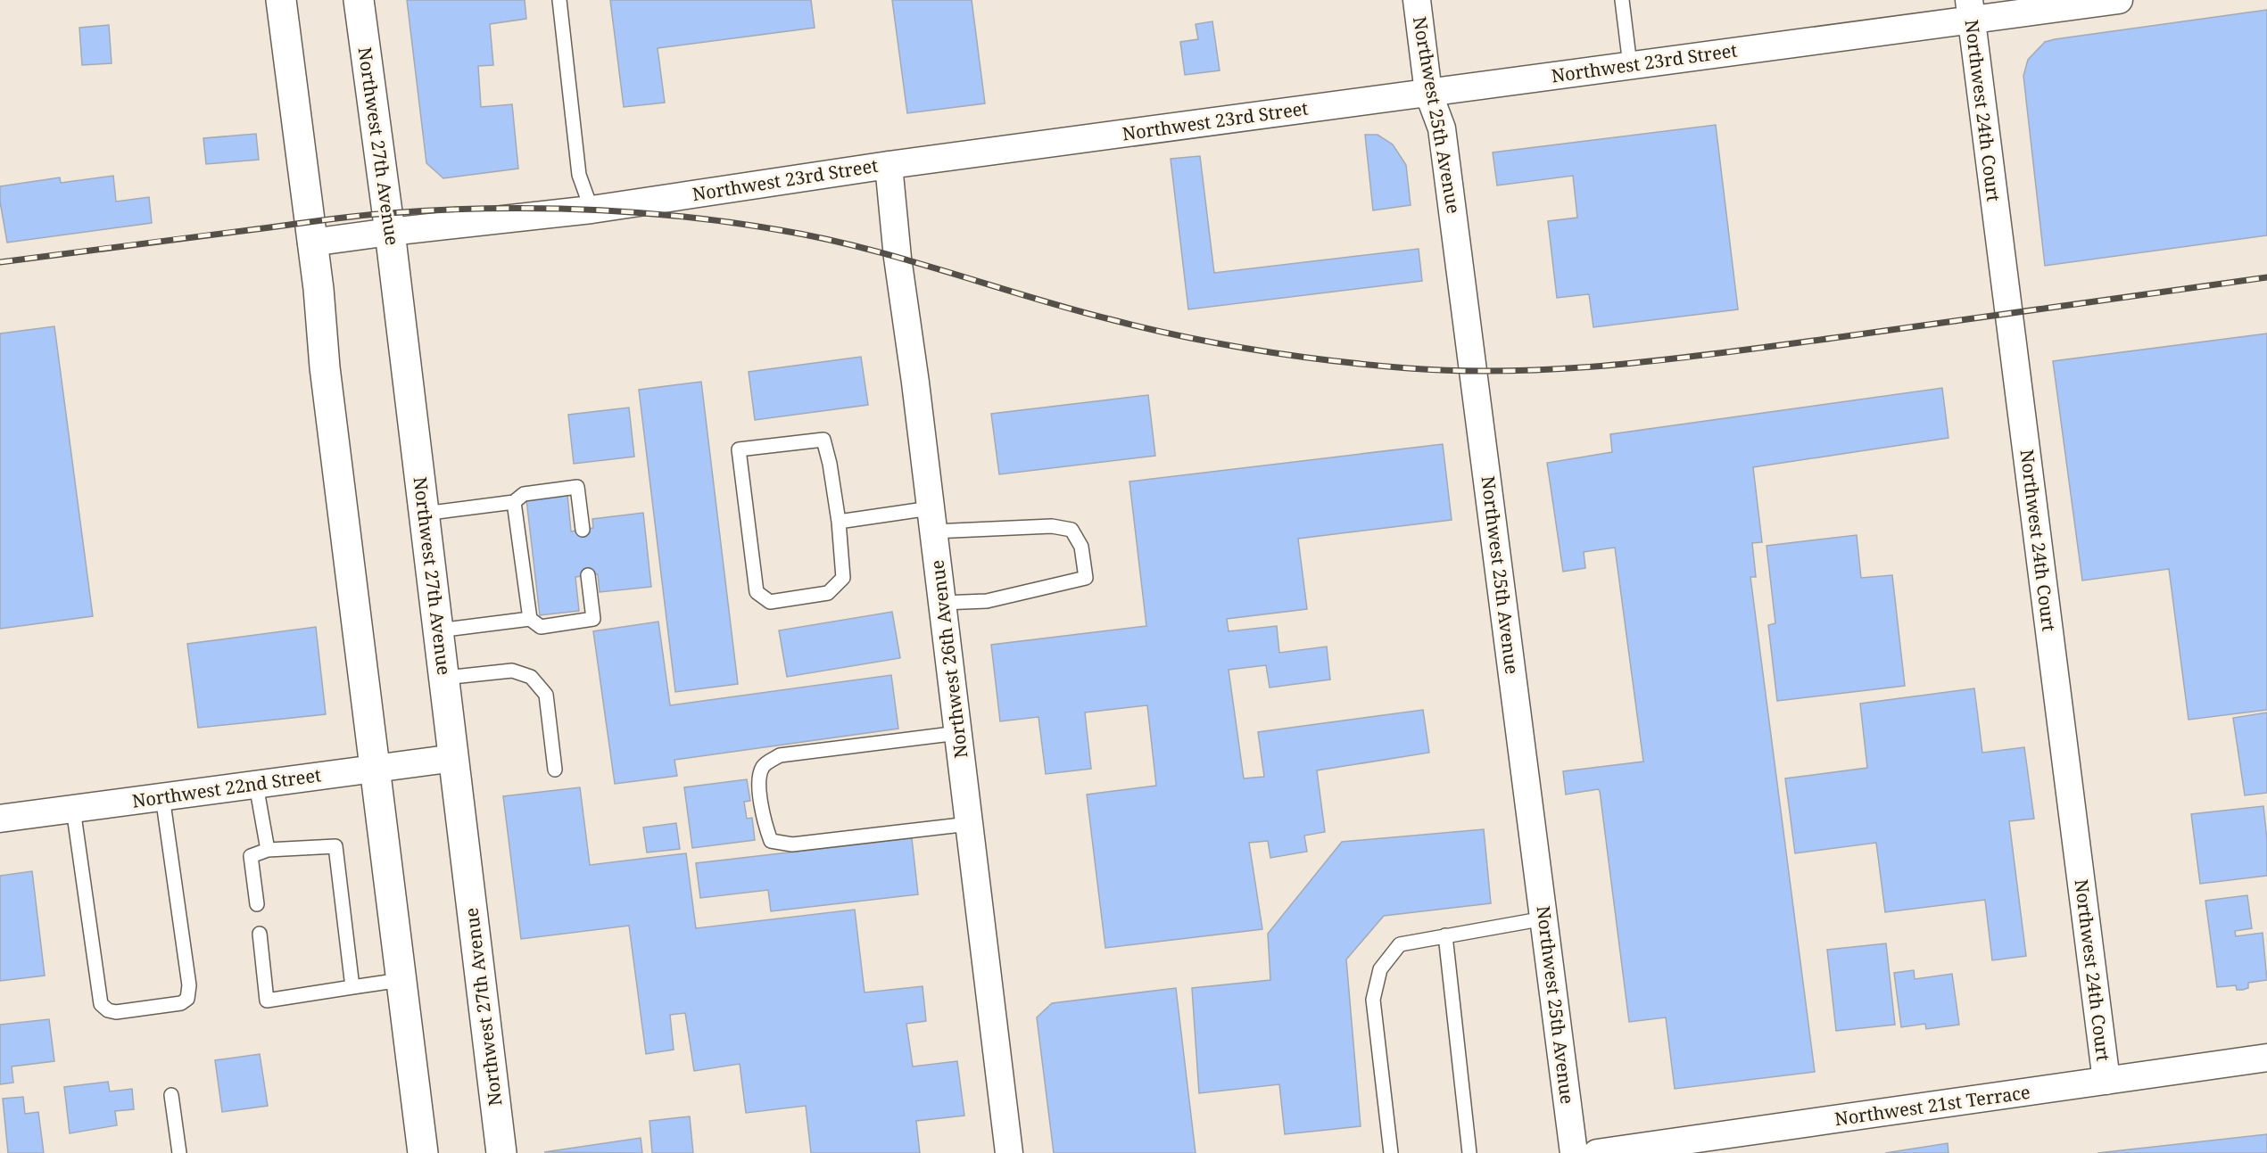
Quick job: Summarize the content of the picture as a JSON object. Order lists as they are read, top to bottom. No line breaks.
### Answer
{"streets":{"highway":["Northwest 27th Avenue"],"street":["Northwest 23rd Street","Northwest 24th Court","Northwest 25th Avenue","Northwest 26th Avenue","Northwest 22nd Street","Northwest 21st Terrace"]},"crossings":[["Northwest 23rd Street","Northwest 24th Court"],["Northwest 23rd Street","Northwest 25th Avenue"],["Northwest 23rd Street","Northwest 27th Avenue"],["Northwest 23rd Street","Northwest 26th Avenue"],["Northwest 24th Court","Northwest 21st Terrace"],["Northwest 27th Avenue","Northwest 22nd Street"]]}
